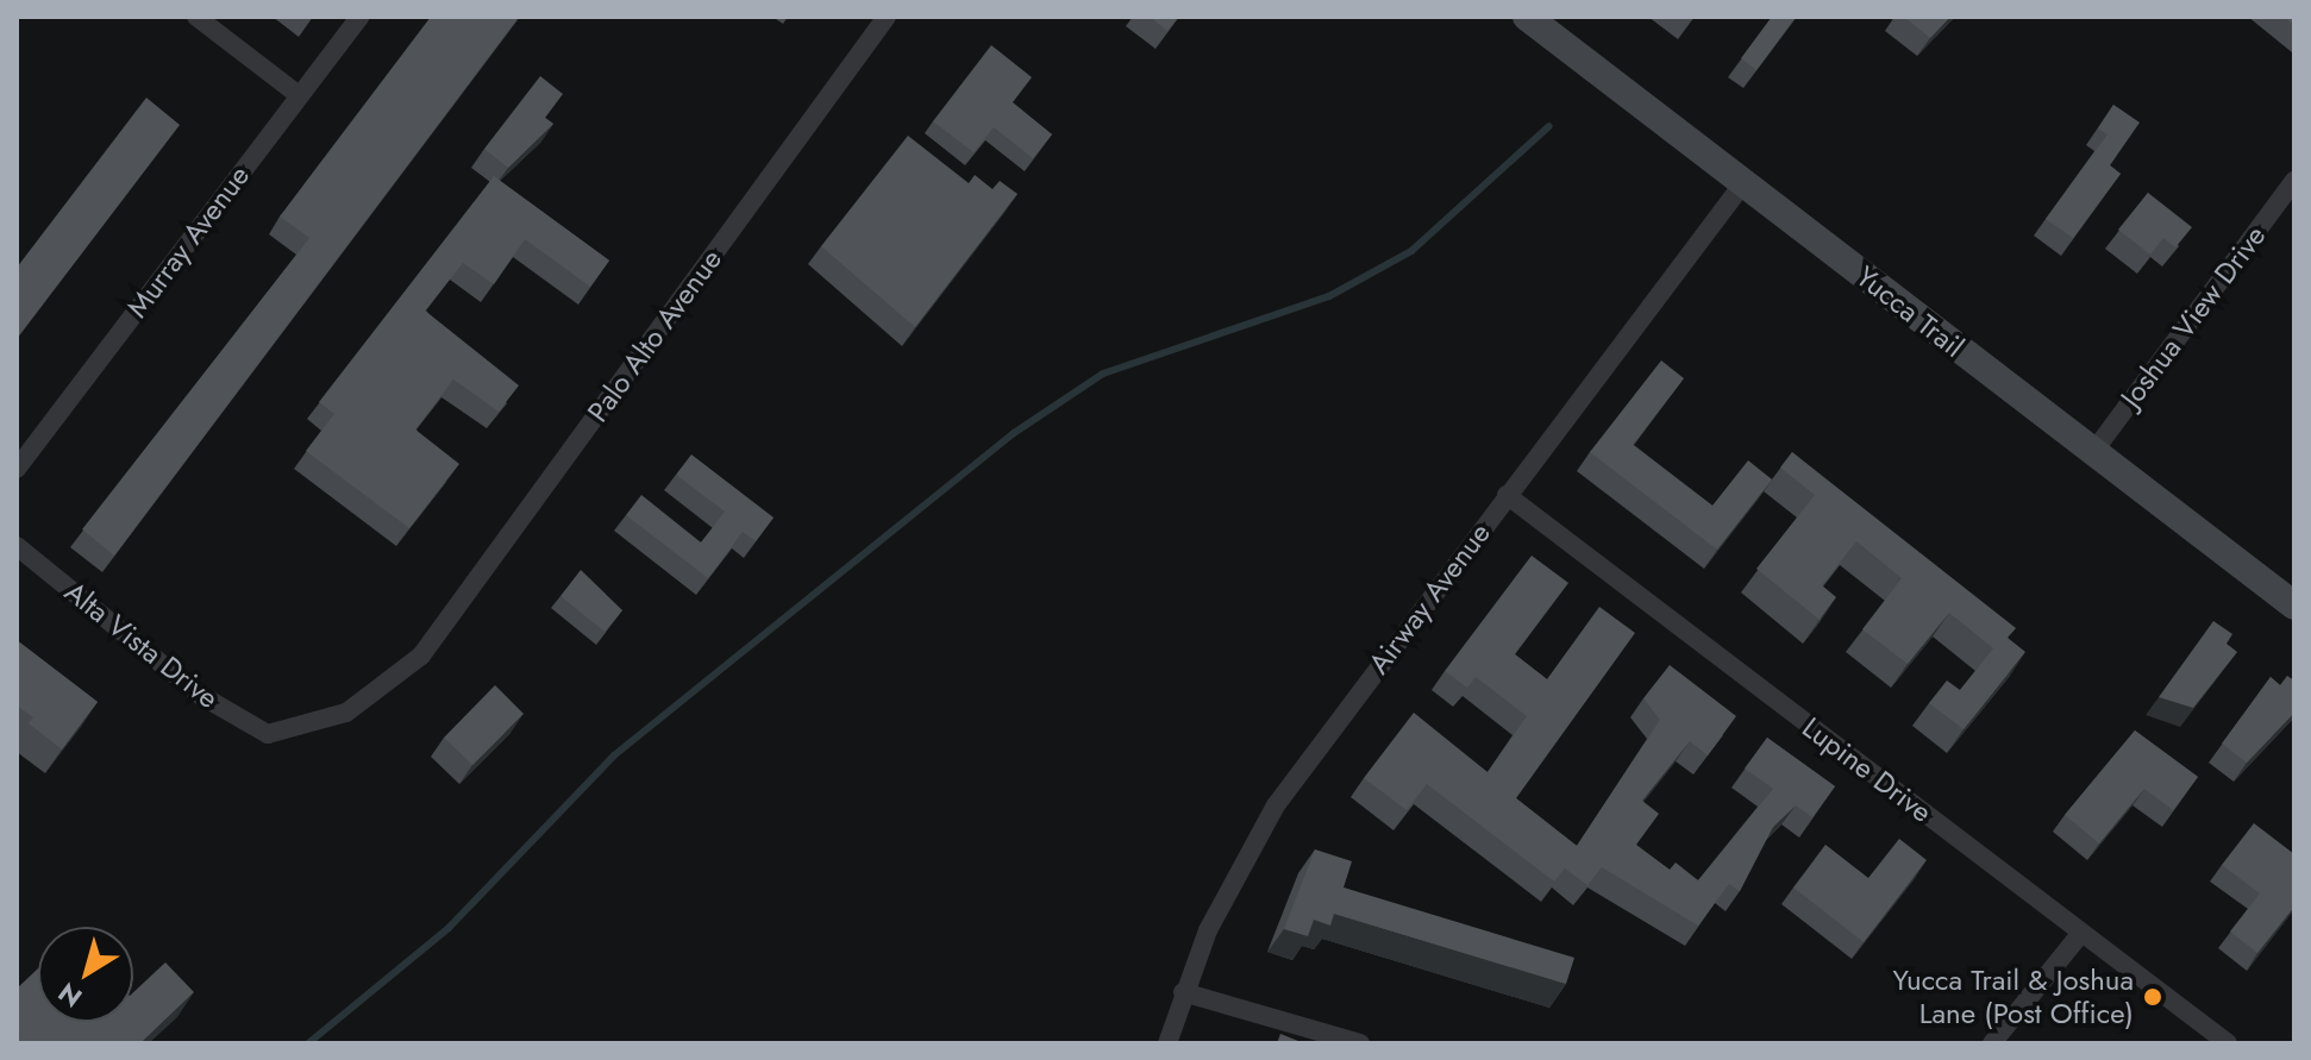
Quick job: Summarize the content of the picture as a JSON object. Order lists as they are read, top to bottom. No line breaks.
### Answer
{"streets":{"main road":["Yucca Trail"],"street":["Murray Avenue","Joshua View Drive","Palo Alto Avenue","Airway Avenue","Alta Vista Drive","Lupine Drive"]},"crossings":[["Yucca Trail","Joshua View Drive"],["Yucca Trail","Airway Avenue"],["Palo Alto Avenue","Alta Vista Drive"],["Airway Avenue","Lupine Drive"]],"places":["Yucca Trail & Joshua Lane (Post Office)"],"north":"bottom left"}
